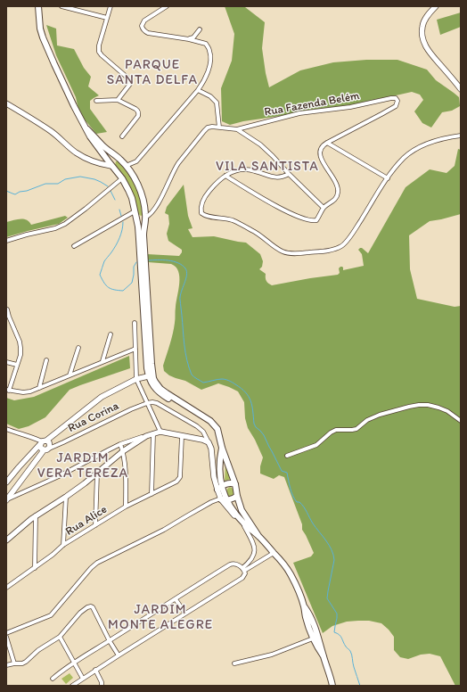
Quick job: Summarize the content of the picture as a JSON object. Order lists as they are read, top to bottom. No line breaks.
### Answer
{"streets":{"street":["Rua Fazenda Belém","Rua Corina","Rua Alice"]},"districts":["PARQUE SANTA DELFA","VILA SANTISTA","JARDIM VERA TEREZA","JARDIM MONTE ALEGRE"]}
